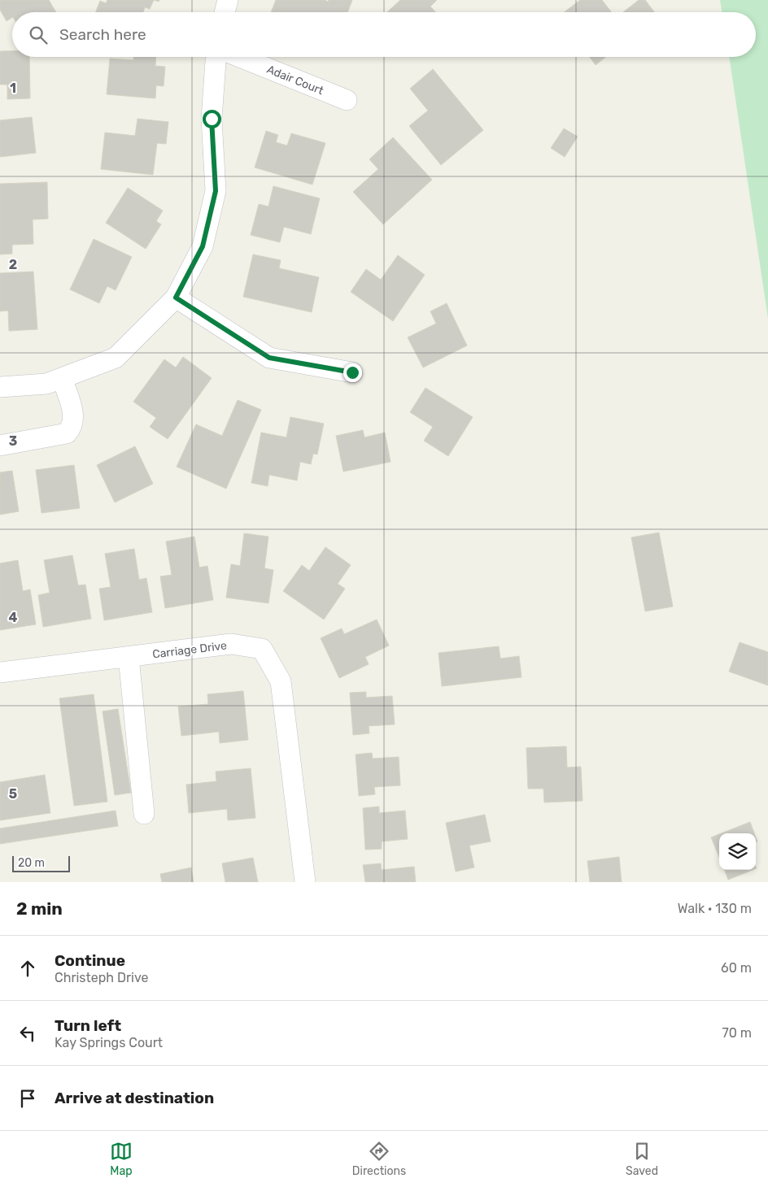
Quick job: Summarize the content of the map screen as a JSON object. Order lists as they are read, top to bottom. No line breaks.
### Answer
{"streets":{"street":["Adair Court","Carriage Drive"]},"scale_bar":"20 m","page":{"search":"Search here","scale":"20 m","heading":["2 min","Walk · 130 m"],"list":[["Continue","Christeph Drive","60 m"],["Turn left","Kay Springs Court","70 m"],"Arrive at destination"],"nav":["Map","Directions","Saved"]},"grid":{"rows":["1","2","3","4","5"]}}
